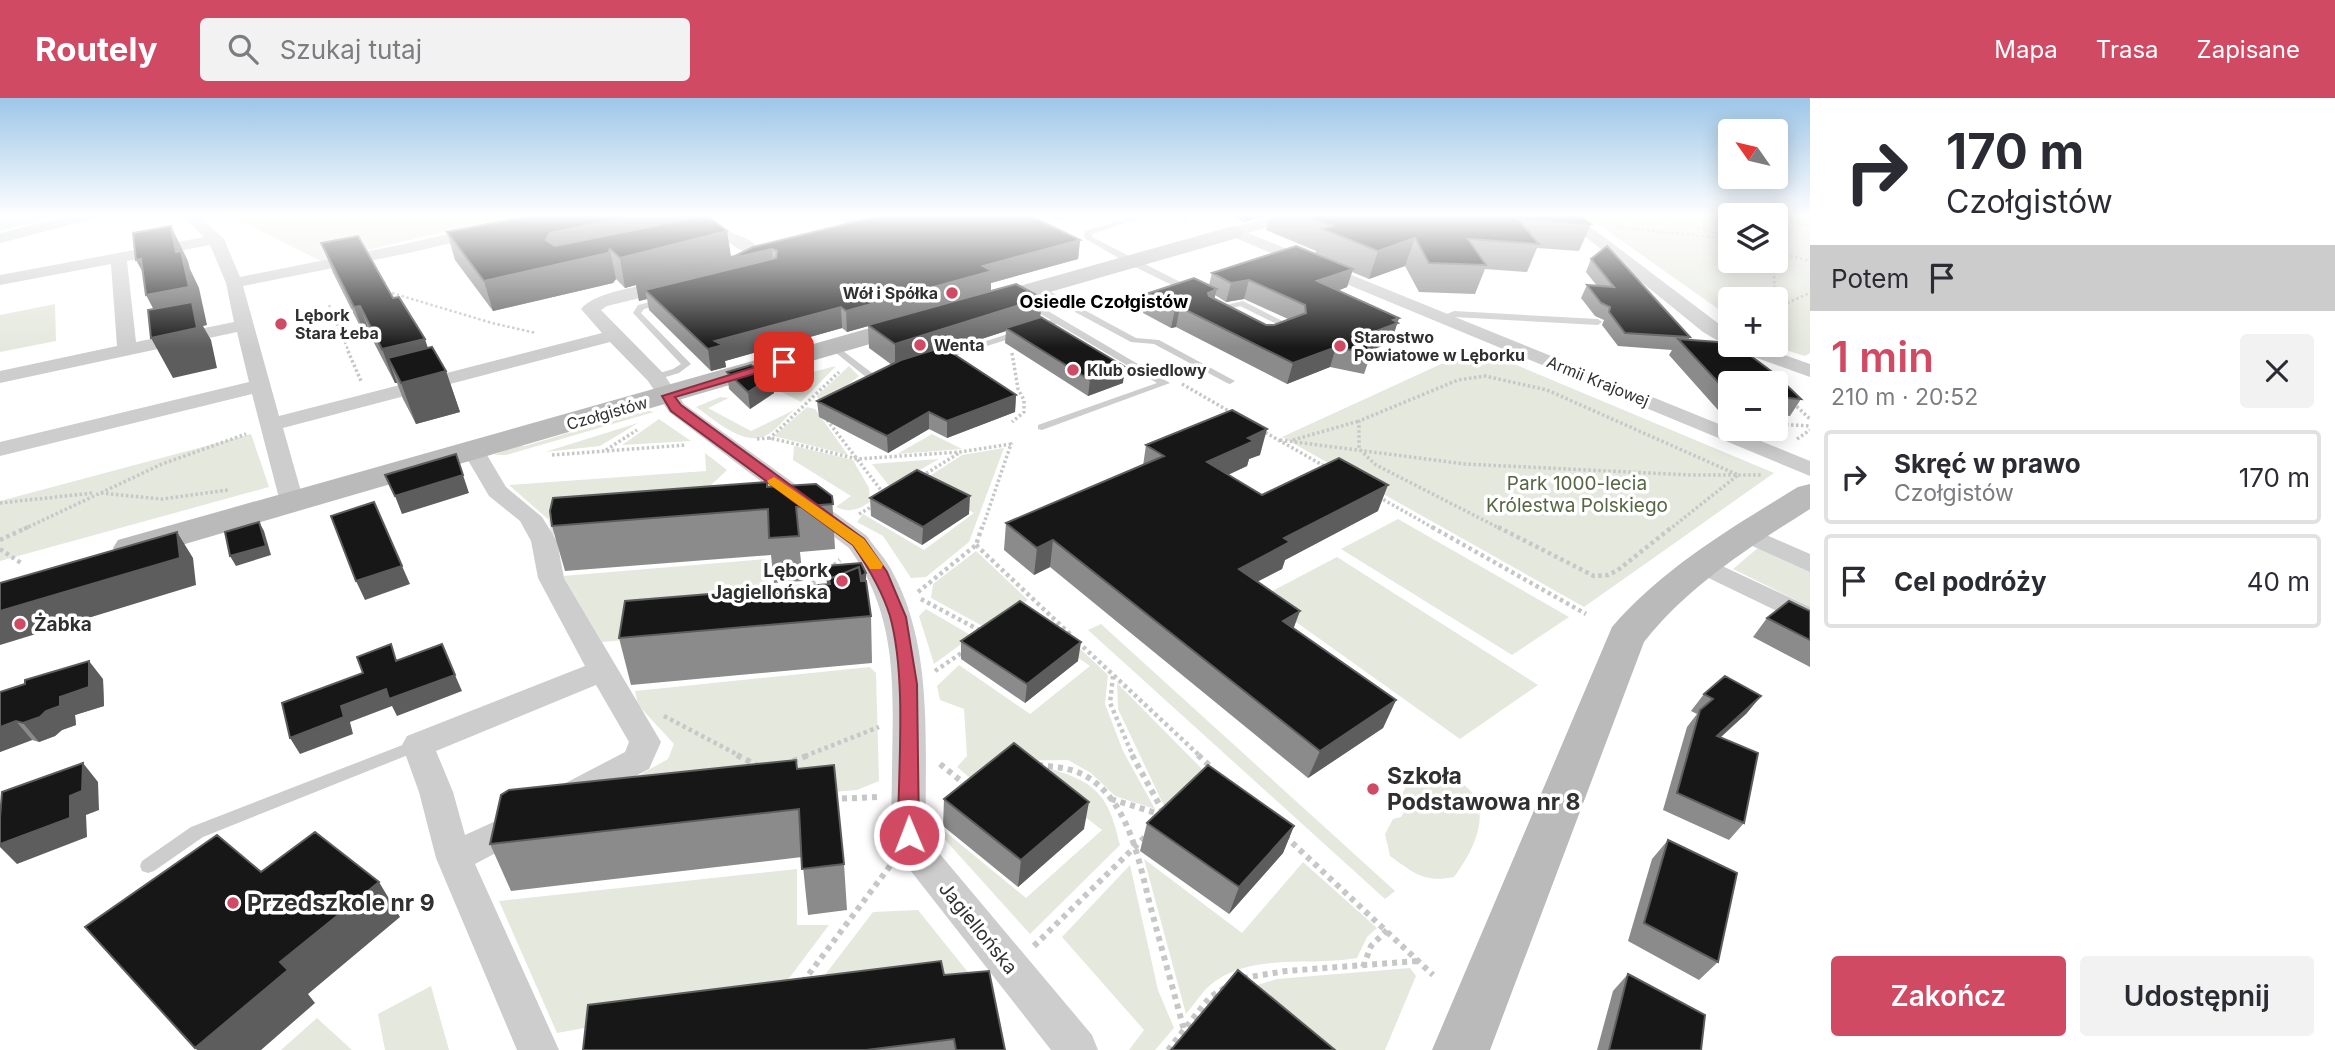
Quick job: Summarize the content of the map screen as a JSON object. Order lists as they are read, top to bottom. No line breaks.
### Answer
{"streets":{"street":["Armii Krajowej","Czołgistów","Jagiellońska"]},"crossings":[["Czołgistów","Jagiellońska"]],"districts":["Osiedle Czołgistów"],"parks":["Park 1000-lecia Królestwa Polskiego"],"places":["Wół i Spółka","Lębork Stara Łeba","Wenta","Starostwo Powiatowe w Lęborku","Klub osiedlowy","Lębork Jagiellońska","Żabka","Szkoła Podstawowa nr 8","Przedszkole nr 9"],"north":"top left","page":{"header":"Routely","search":"Szukaj tutaj","nav":["Mapa","Trasa","Zapisane"],"turn":["170 m","Czołgistów"],"map_buttons":["+","−"],"then":"Potem","heading":["1 min","210 m · 20:52"],"list":[{"name":"Skręć w prawo","note":"Czołgistów","value":"170 m"},{"name":"Cel podróży","value":"40 m"}],"buttons":["Zakończ","Udostępnij"]}}
